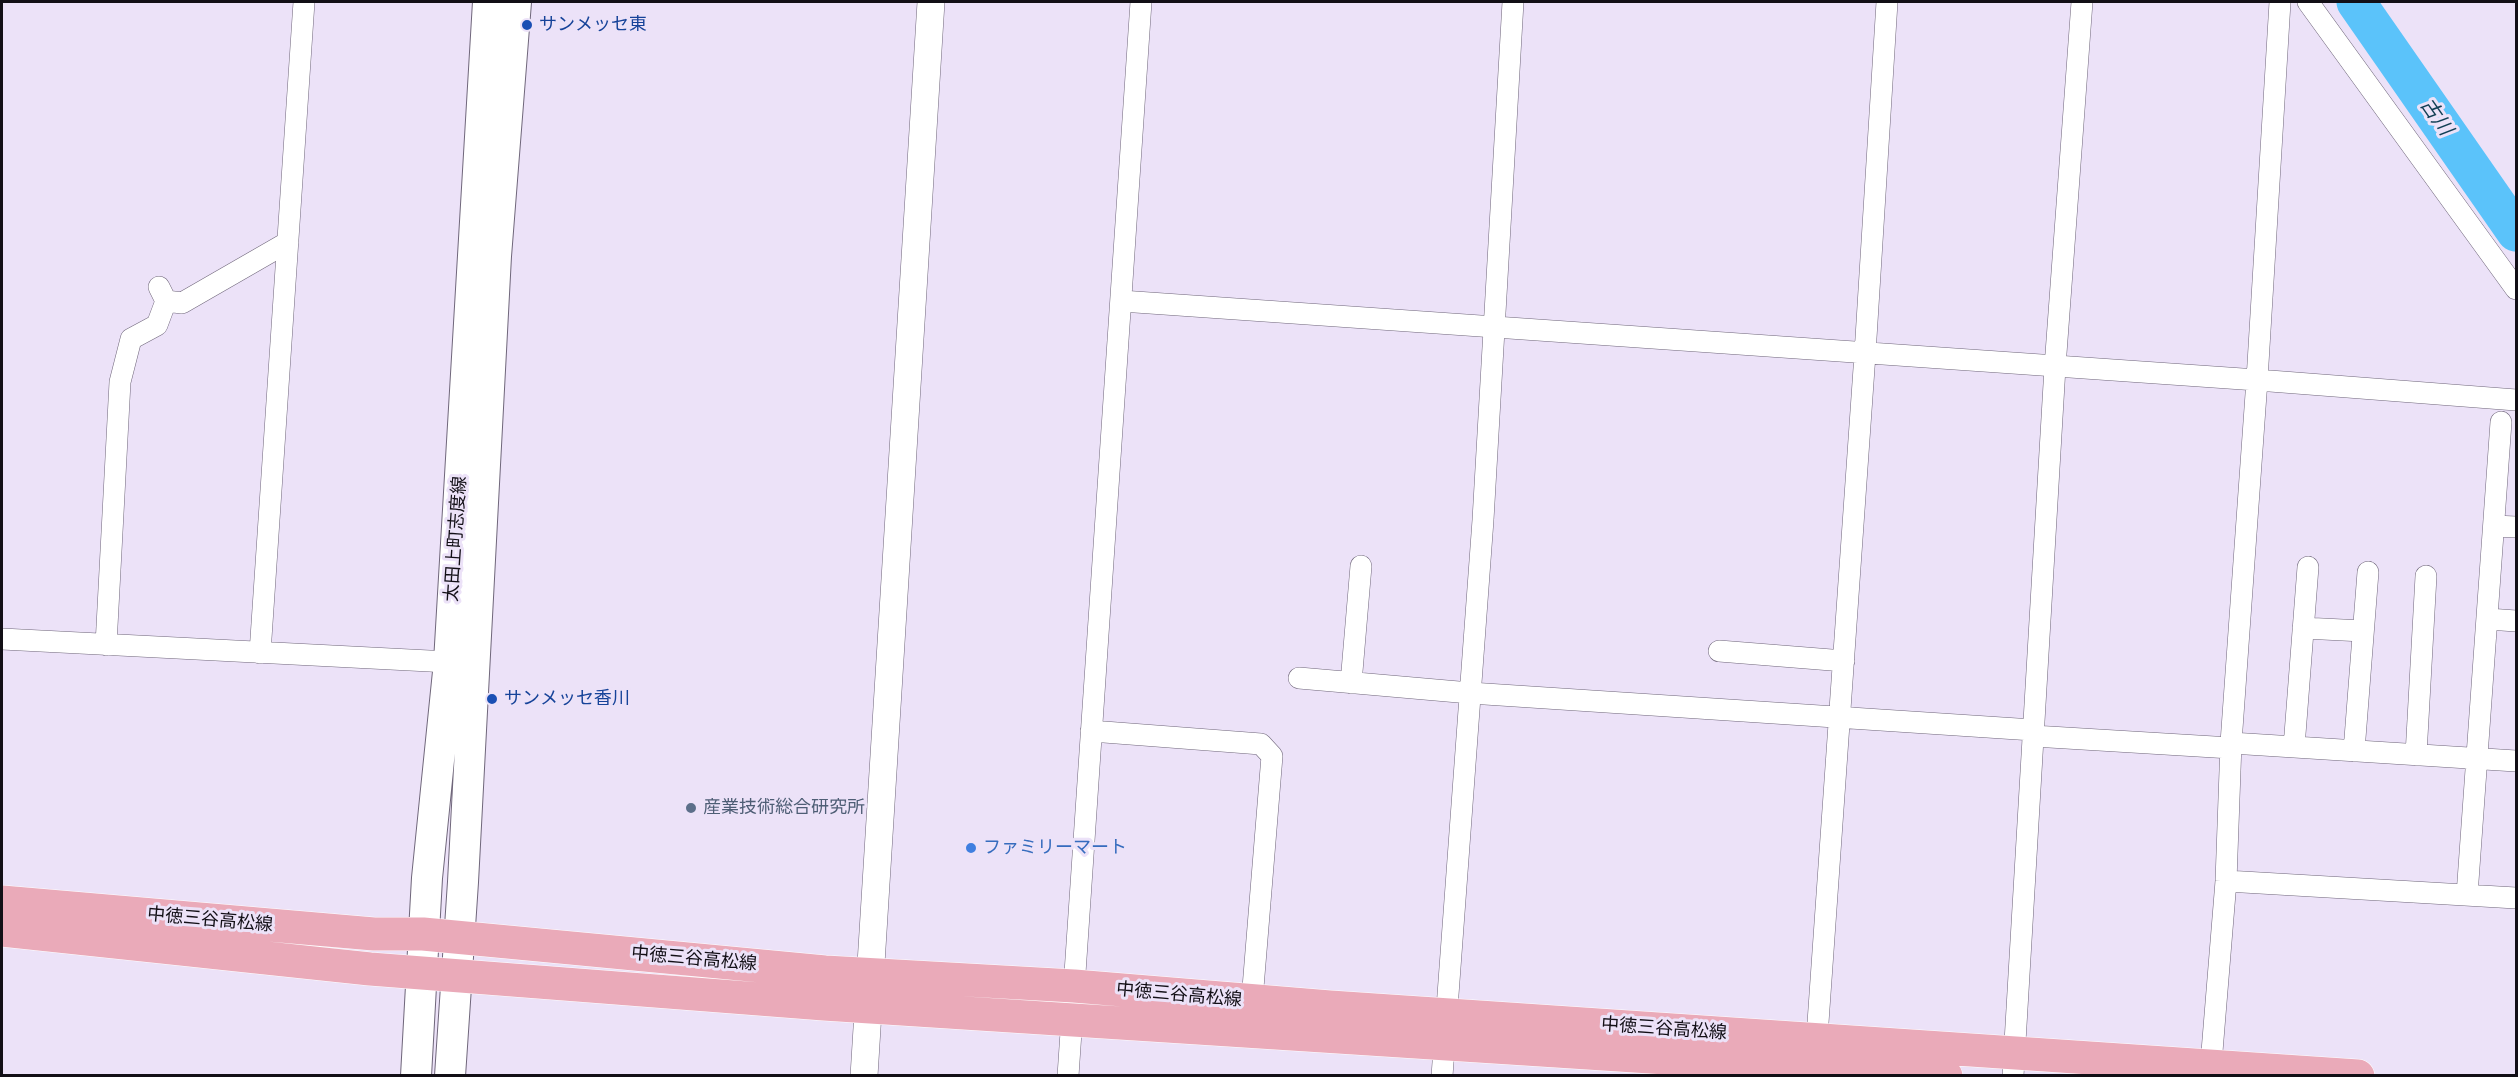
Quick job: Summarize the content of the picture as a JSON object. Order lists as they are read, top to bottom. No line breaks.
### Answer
{"streets":{"main road":["太田上町志度線","中徳三谷高松線"]},"crossings":[["太田上町志度線","中徳三谷高松線"]],"water":["古川"],"places":["サンメッセ東","サンメッセ香川","産業技術総合研究所","ファミリーマート"]}
